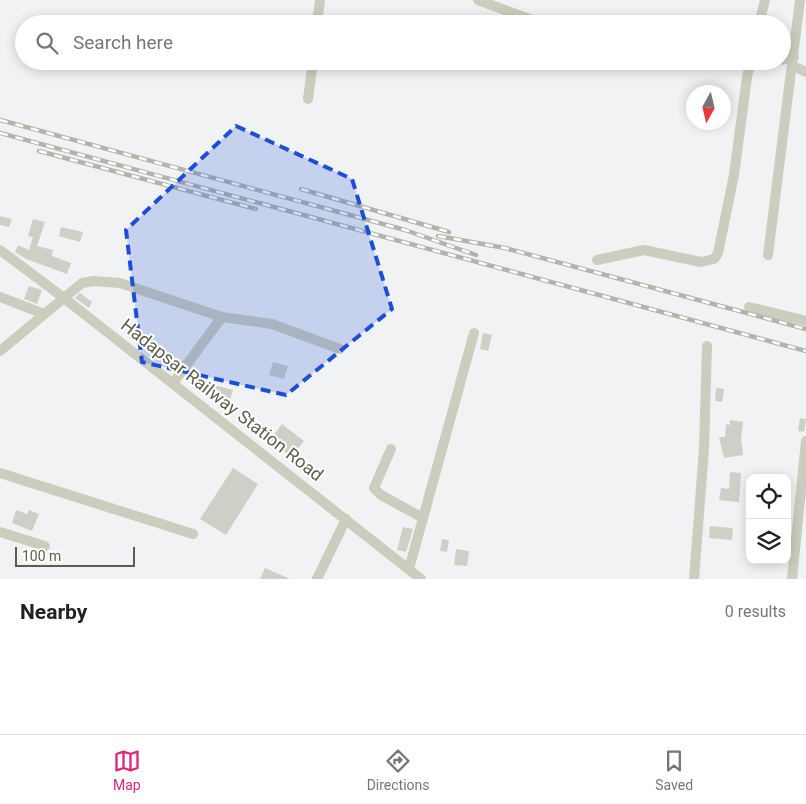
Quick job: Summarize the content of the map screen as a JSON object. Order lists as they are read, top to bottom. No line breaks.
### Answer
{"streets":{"street":["Hadapsar Railway Station Road"]},"scale_bar":"100 m","north":"bottom","page":{"search":"Search here","scale":"100 m","heading":["Nearby","0 results"],"nav":["Map","Directions","Saved"]}}
